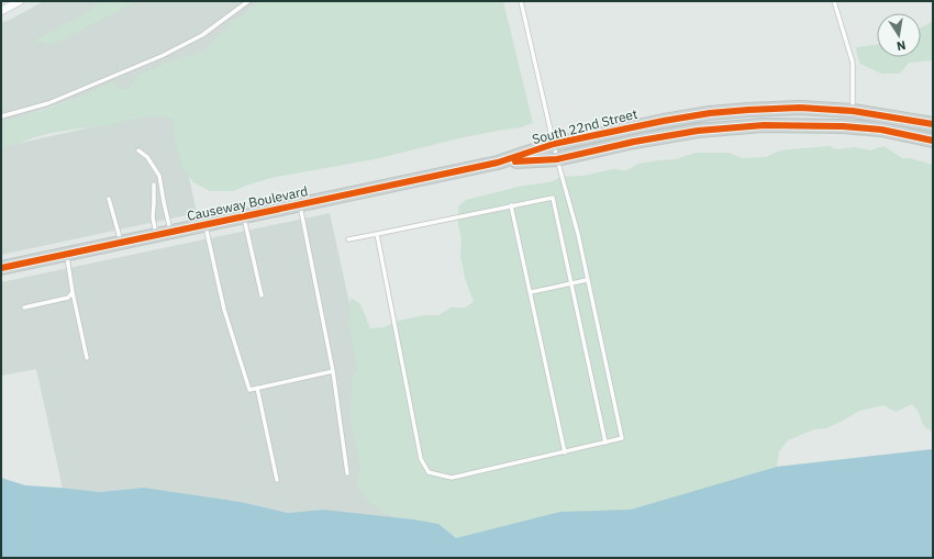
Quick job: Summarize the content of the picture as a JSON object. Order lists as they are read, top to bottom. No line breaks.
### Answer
{"streets":{"main road":["South 22nd Street","Causeway Boulevard"]},"crossings":[["South 22nd Street","Causeway Boulevard"]],"north":"bottom"}
